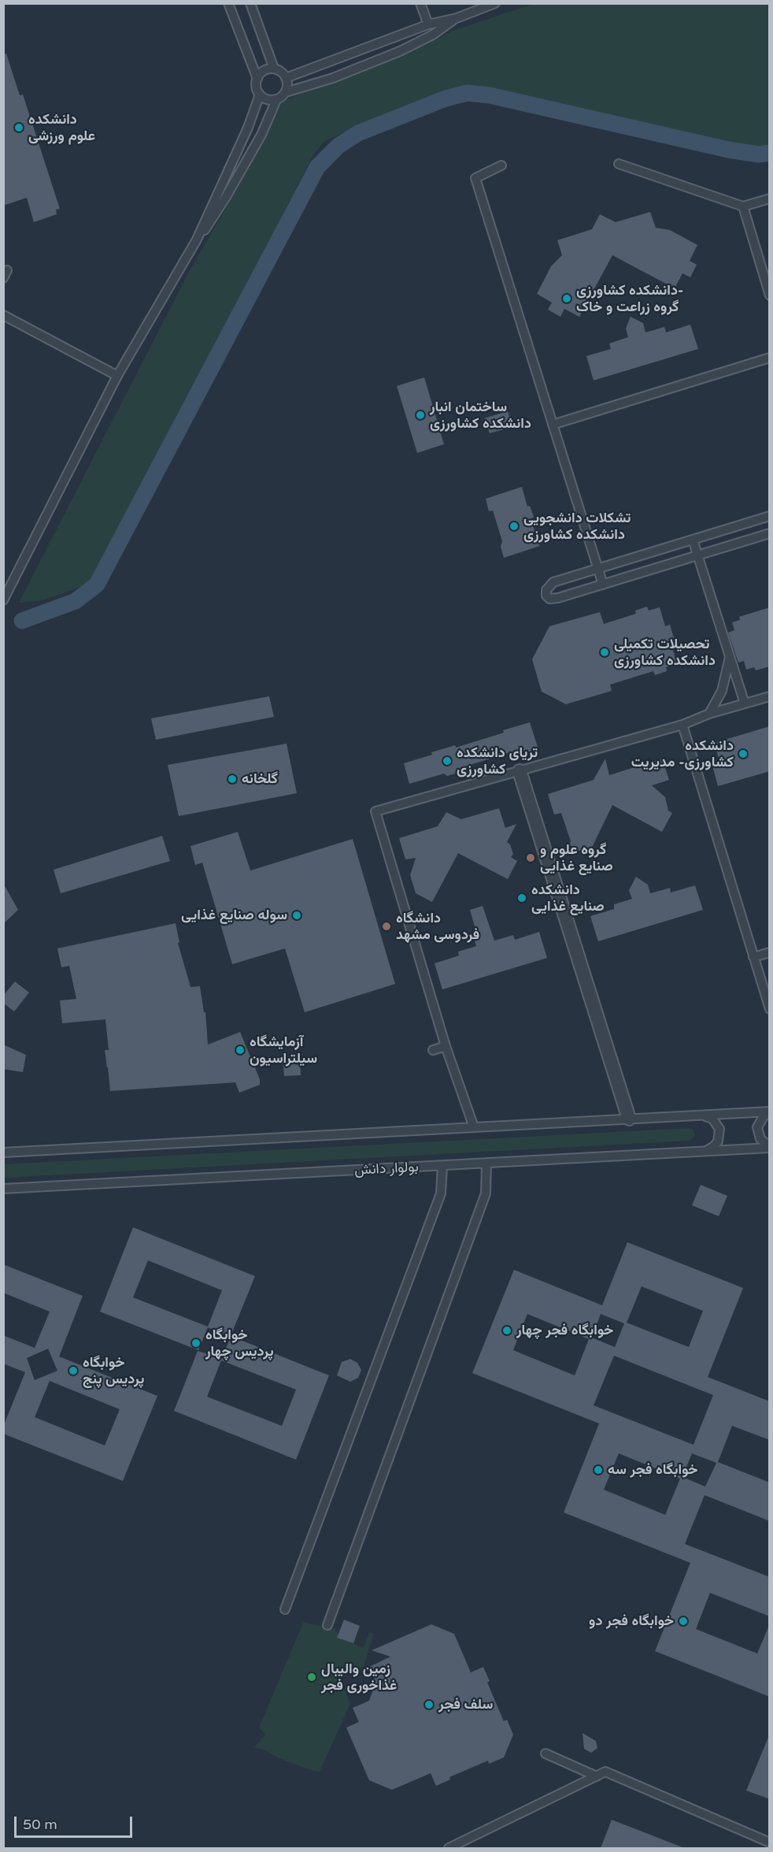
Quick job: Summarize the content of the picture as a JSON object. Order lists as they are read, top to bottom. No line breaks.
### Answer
{"streets":{"lane":["بولوار دانش"]},"places":["دانشکده علوم ورزشی","دانشکده کشاورزی- گروه زراعت و خاک","ساختمان انبار دانشکده کشاورزی","تشکلات دانشجویی دانشکده کشاورزی","تحصیلات تکمیلی دانشکده کشاورزی","دانشکده کشاورزی- مدیریت","تریای دانشکده کشاورزی","گلخانه","گروه علوم و صنایع غذایی","دانشکده صنایع غذایی","سوله صنایع غذایی","دانشگاه فردوسی مشهد","آزمایشگاه سیلتراسیون","خوابگاه فجر چهار","خوابگاه پردیس چهار","خوابگاه پردیس پنج","خوابگاه فجر سه","خوابگاه فجر دو","زمین والیبال غذاخوری فجر","سلف فجر"],"scale_bar":"50 m"}
